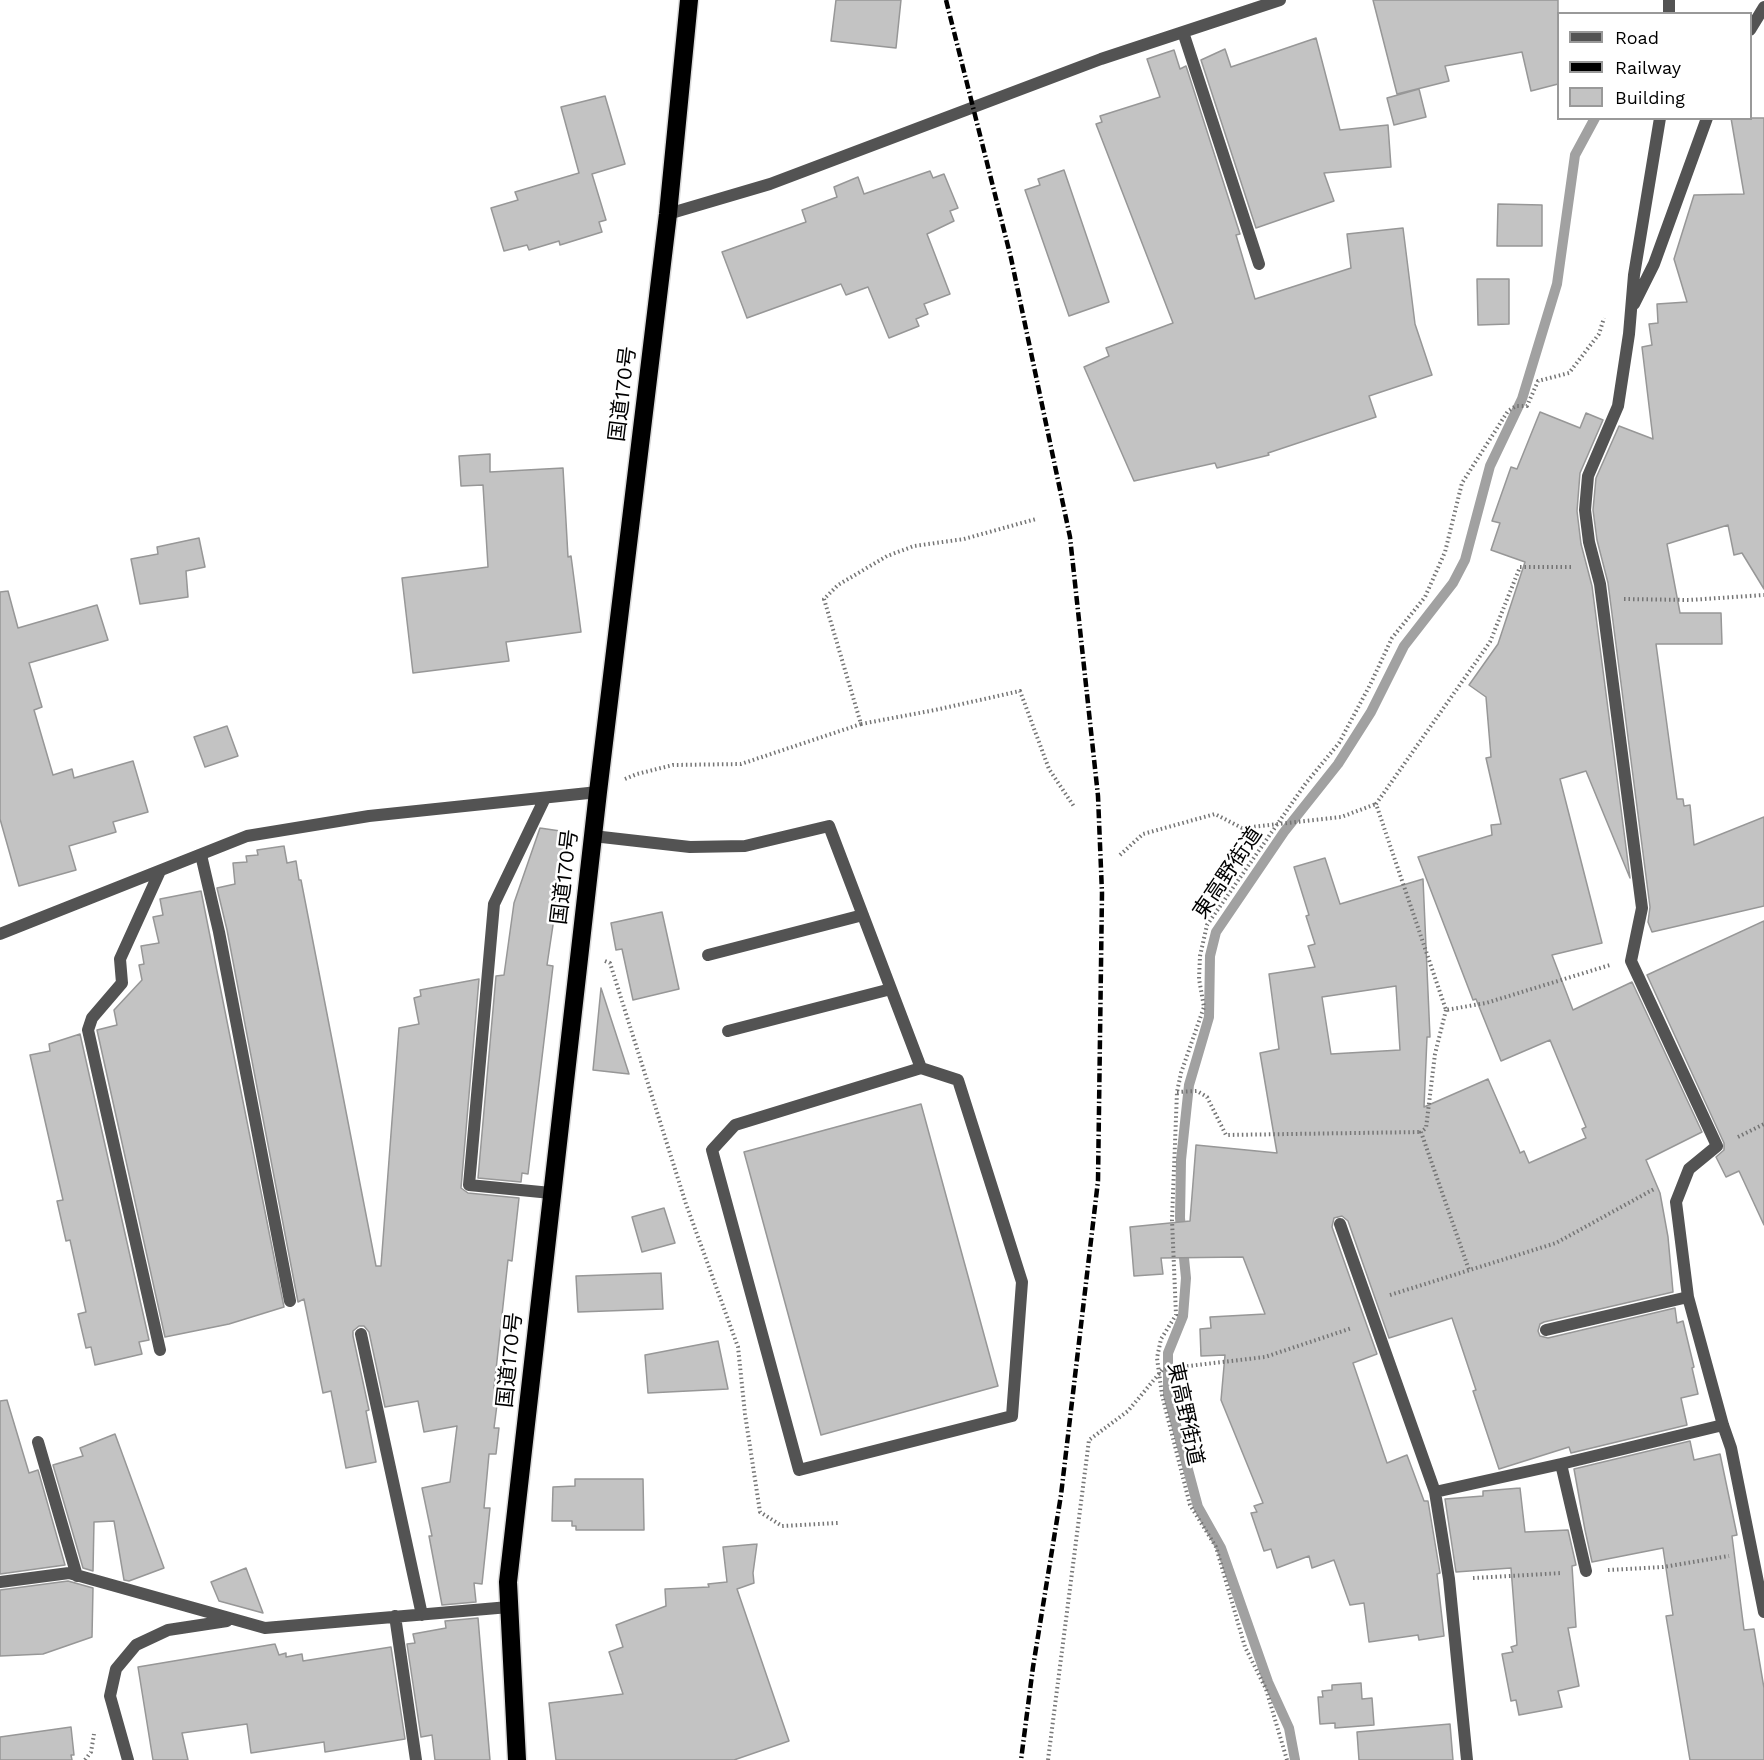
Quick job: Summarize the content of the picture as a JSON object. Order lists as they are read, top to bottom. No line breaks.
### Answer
{"streets":{"highway":["国道170号"],"path":["東高野街道"]},"legend":["Road","Railway","Building"]}
